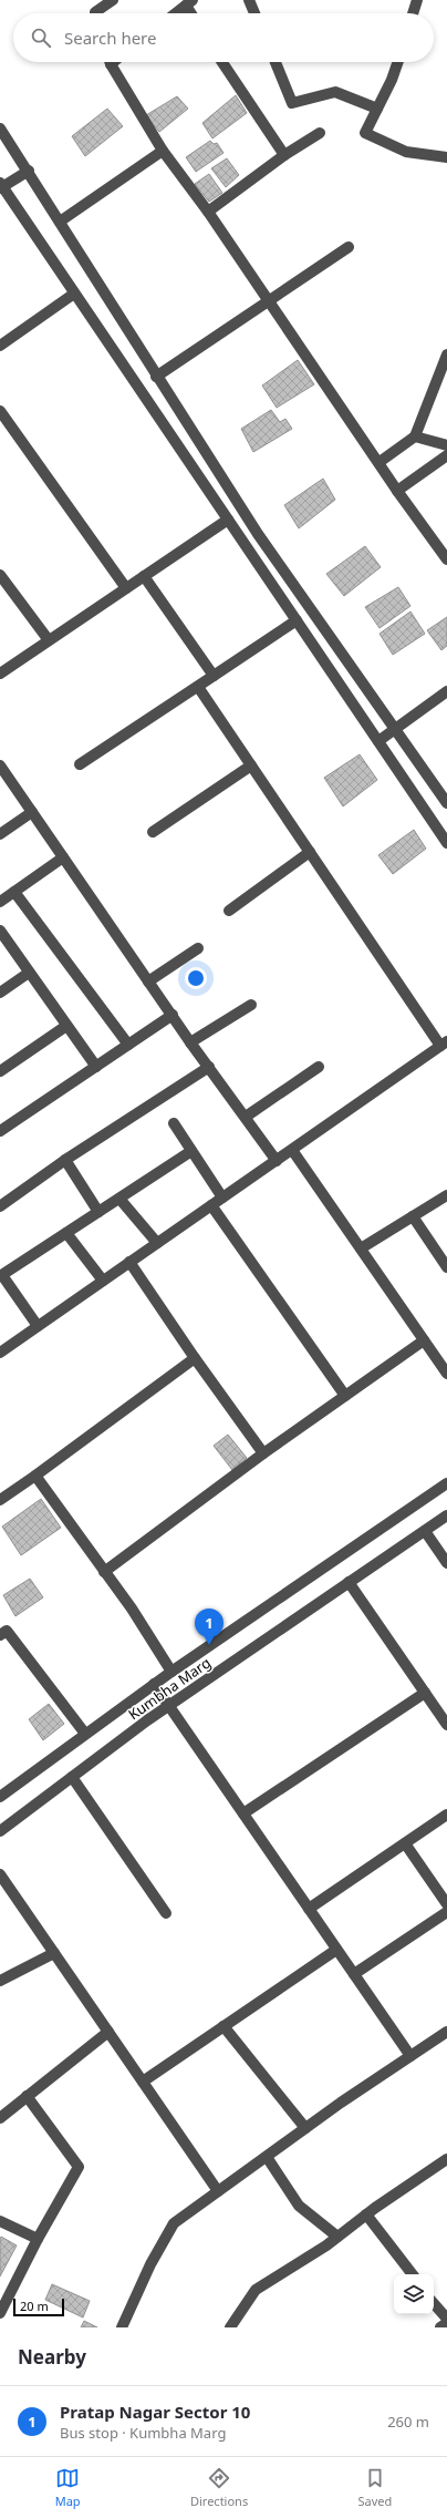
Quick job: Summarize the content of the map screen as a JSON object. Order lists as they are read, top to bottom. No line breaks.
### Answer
{"streets":{"street":["Kumbha Marg"]},"scale_bar":"20 m","page":{"search":"Search here","pins":"1","scale":"20 m","heading":"Nearby","list":[{"mark":"1","name":"Pratap Nagar Sector 10","note":"Bus stop · Kumbha Marg","value":"260 m"}],"nav":["Map","Directions","Saved"]}}
